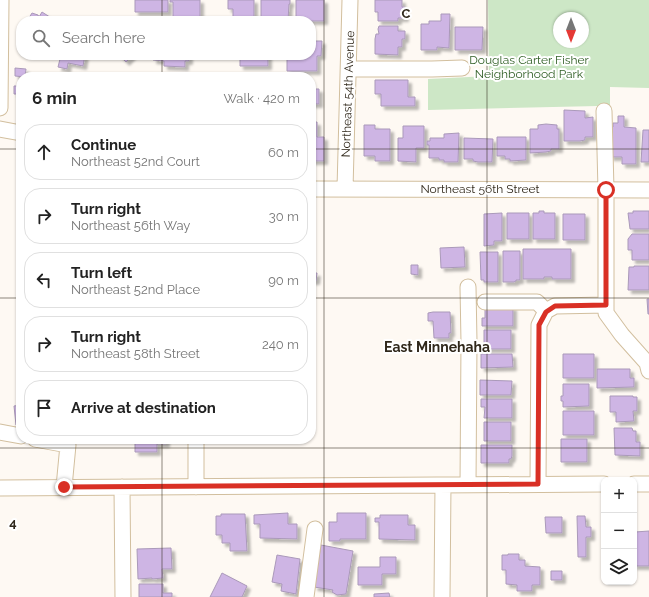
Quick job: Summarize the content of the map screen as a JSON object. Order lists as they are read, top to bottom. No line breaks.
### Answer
{"streets":{"street":["Northeast 54th Avenue","Northeast 56th Street"]},"crossings":[["Northeast 54th Avenue","Northeast 56th Street"]],"districts":["East Minnehaha"],"parks":["Douglas Carter Fisher Neighborhood Park"],"north":"bottom","page":{"search":"Search here","heading":["6 min","Walk · 420 m"],"list":[["Continue","Northeast 52nd Court","60 m"],["Turn right","Northeast 56th Way","30 m"],["Turn left","Northeast 52nd Place","90 m"],["Turn right","Northeast 58th Street","240 m"],"Arrive at destination"],"map_buttons":["+","−"]},"grid":{"columns":["C"],"rows":["4"]}}
